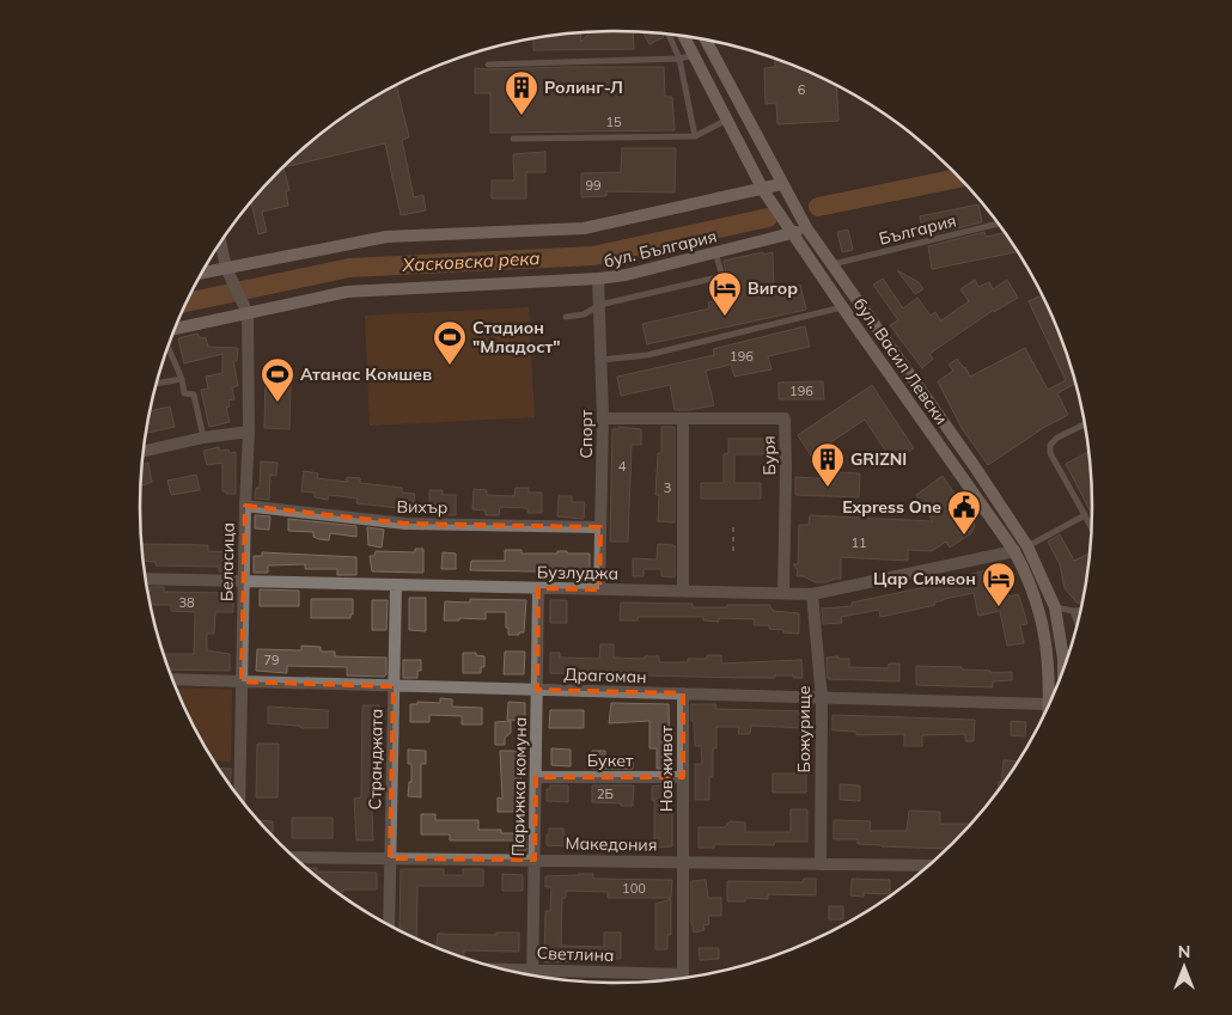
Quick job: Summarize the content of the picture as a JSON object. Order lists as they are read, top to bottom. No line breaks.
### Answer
{"streets":{"main road":["бул. България","бул. Васил Левски"],"street":["Спорт","Буря","Вихър","Беласица","Бузлуджа","Драгоман","Божурище","Странджата","Букет","Нов живот","Парижка комуна","Македония","Светлина"],"lane":["България"]},"crossings":[["България","бул. Васил Левски"],["бул. България","бул. Васил Левски"],["бул. България","Спорт"],["бул. България","Беласица"],["бул. Васил Левски","Бузлуджа"],["бул. Васил Левски","Драгоман"],["Спорт","Буря"],["Спорт","Вихър"],["Спорт","Бузлуджа"],["Буря","Бузлуджа"],["Вихър","Беласица"],["Беласица","Бузлуджа"],["Беласица","Драгоман"],["Бузлуджа","Божурище"],["Бузлуджа","Странджата"],["Бузлуджа","Парижка комуна"],["Драгоман","Божурище"],["Драгоман","Странджата"],["Драгоман","Нов живот"],["Драгоман","Парижка комуна"],["Божурище","Македония"],["Странджата","Македония"],["Букет","Нов живот"],["Букет","Парижка комуна"],["Нов живот","Македония"],["Нов живот","Светлина"],["Парижка комуна","Македония"],["Парижка комуна","Светлина"]],"water":["Хасковска река"],"places":{"building":["Ролинг-Л","GRIZNI"],"hotel":["Вигор","Цар Симеон"],"sports":["Стадион \"Младост\"","Атанас Комшев"],"public building":["Express One"]},"house_numbers":["6","15","99","196","196","4","3","11","38","79","2Б","100"],"north":"top"}
